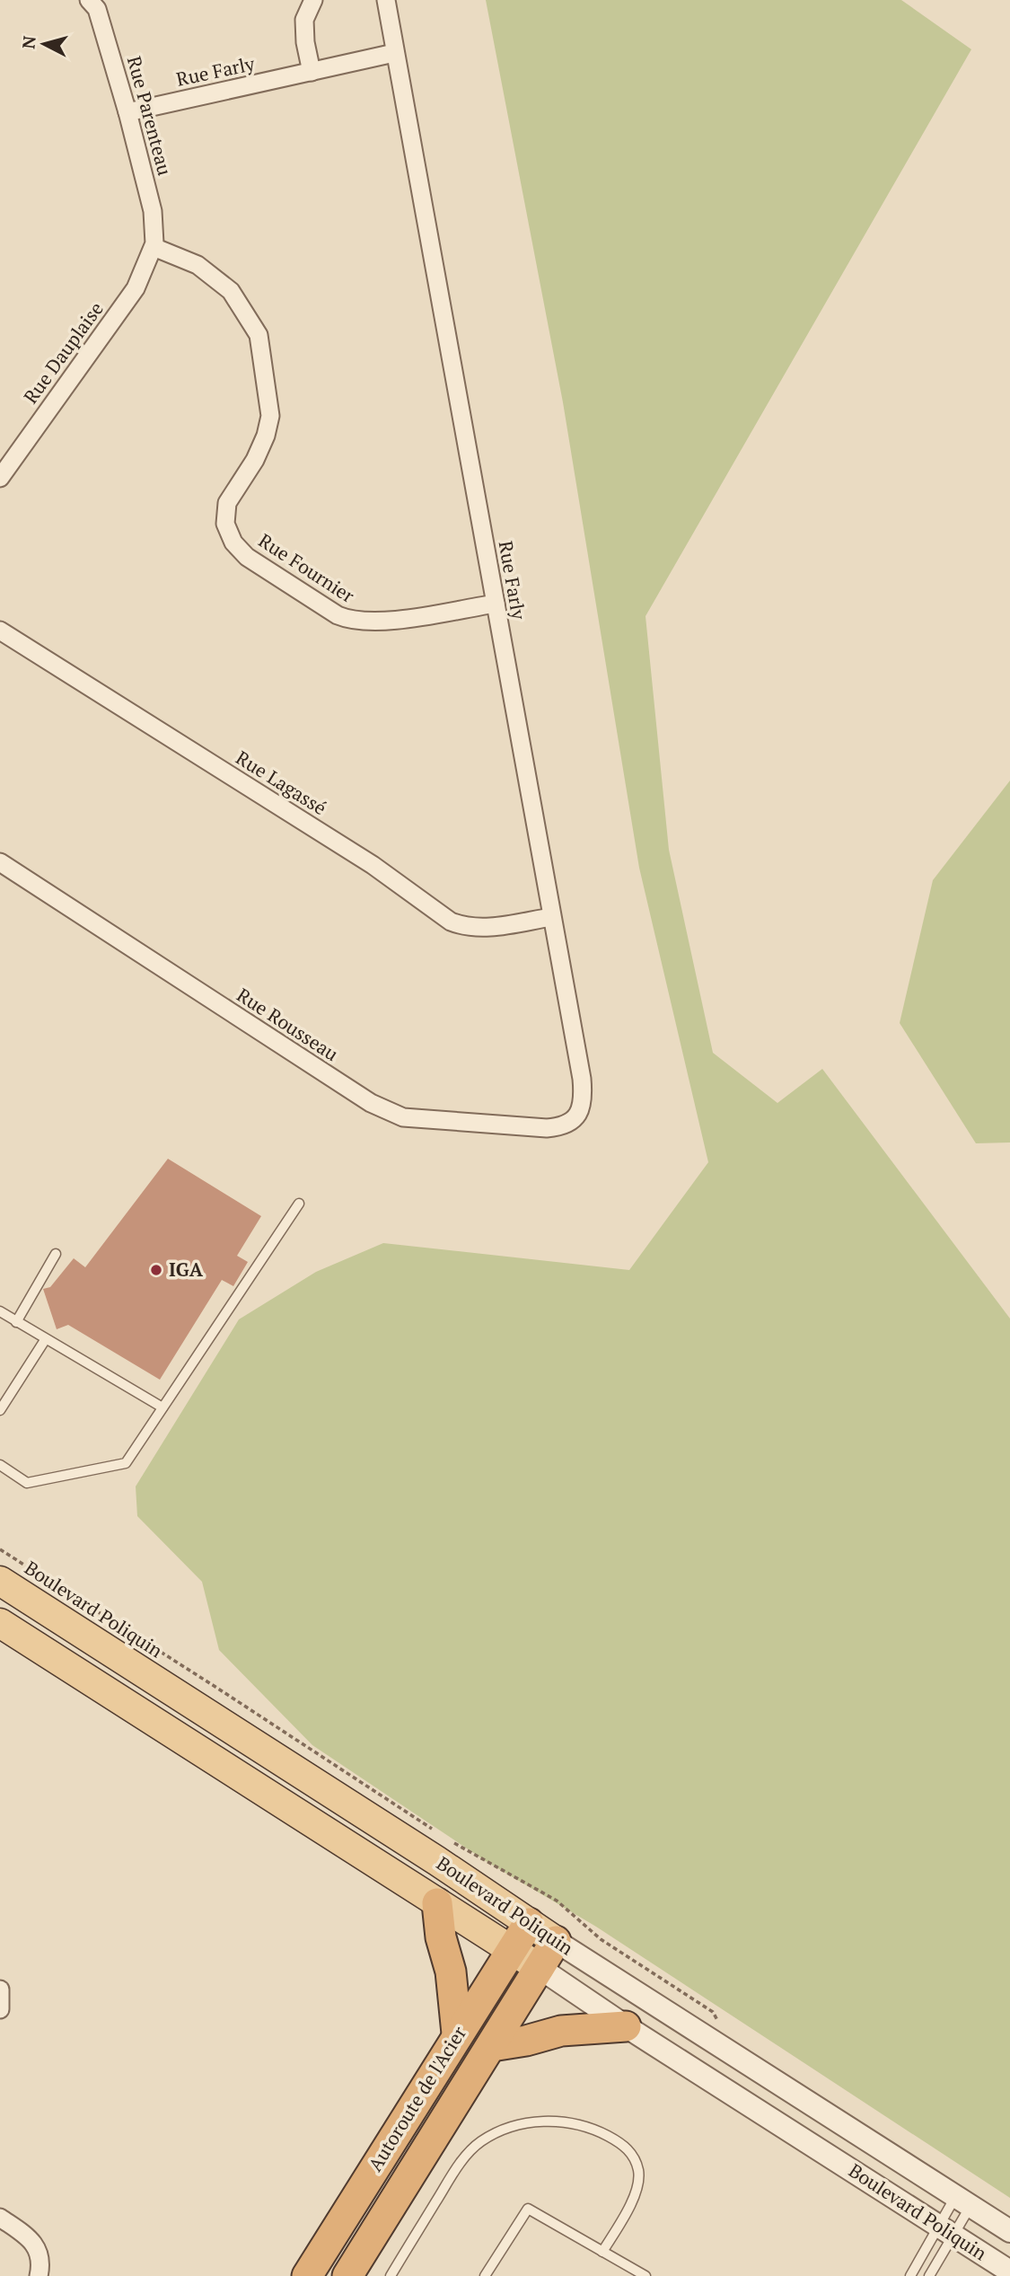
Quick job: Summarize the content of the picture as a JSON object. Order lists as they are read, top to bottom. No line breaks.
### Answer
{"streets":{"highway":["Autoroute de l'Acier"],"main road":["Boulevard Poliquin"],"street":["Rue Farly","Rue Parenteau","Rue Dauplaise","Rue Fournier","Rue Lagassé","Rue Rousseau"]},"crossings":[["Rue Farly","Rue Parenteau"],["Rue Farly","Rue Fournier"],["Rue Farly","Rue Lagassé"],["Rue Farly","Rue Rousseau"],["Rue Parenteau","Rue Dauplaise"],["Rue Parenteau","Rue Fournier"],["Rue Dauplaise","Rue Fournier"],["Boulevard Poliquin","Autoroute de l'Acier"]],"places":["IGA"],"north":"left"}
